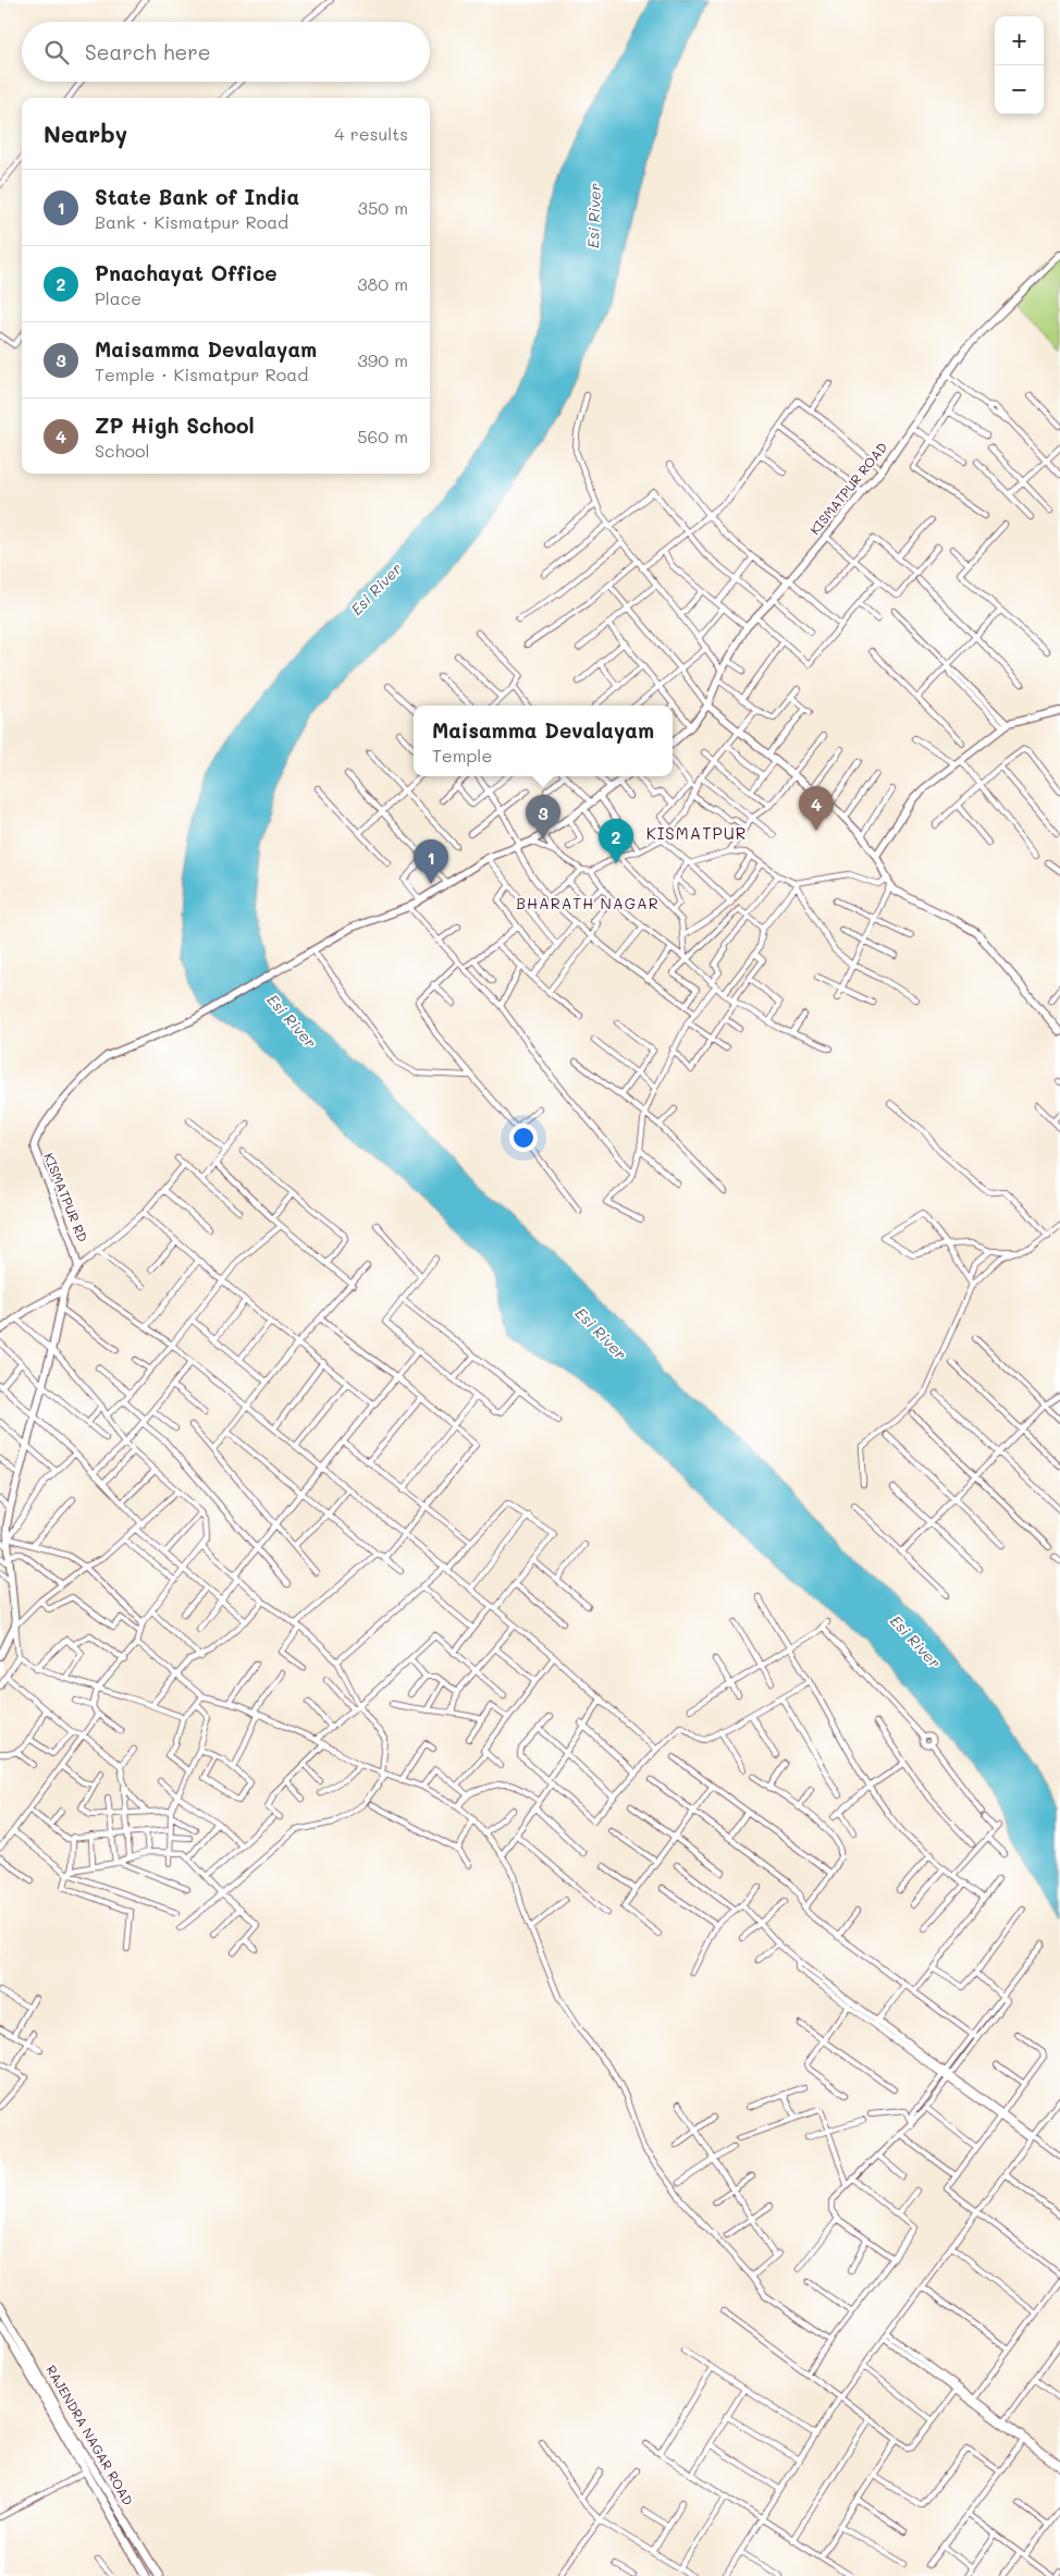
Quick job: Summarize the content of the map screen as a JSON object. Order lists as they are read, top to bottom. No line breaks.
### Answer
{"streets":{"main road":["RAJENDRA NAGAR ROAD"],"street":["KISMATPUR ROAD","KISMATPUR RD"]},"districts":["KISMATPUR","BHARATH NAGAR"],"water":["Esi River"],"page":{"map_buttons":["+","−"],"search":"Search here","heading":["Nearby","4 results"],"list":[{"mark":"1","name":"State Bank of India","note":"Bank · Kismatpur Road","value":"350 m"},{"mark":"2","name":"Pnachayat Office","note":"Place","value":"380 m"},{"mark":"3","name":"Maisamma Devalayam","note":"Temple · Kismatpur Road","value":"390 m"},{"mark":"4","name":"ZP High School","note":"School","value":"560 m"}],"popup":["Maisamma Devalayam","Temple"],"pins":["4","3","2","1"]}}
